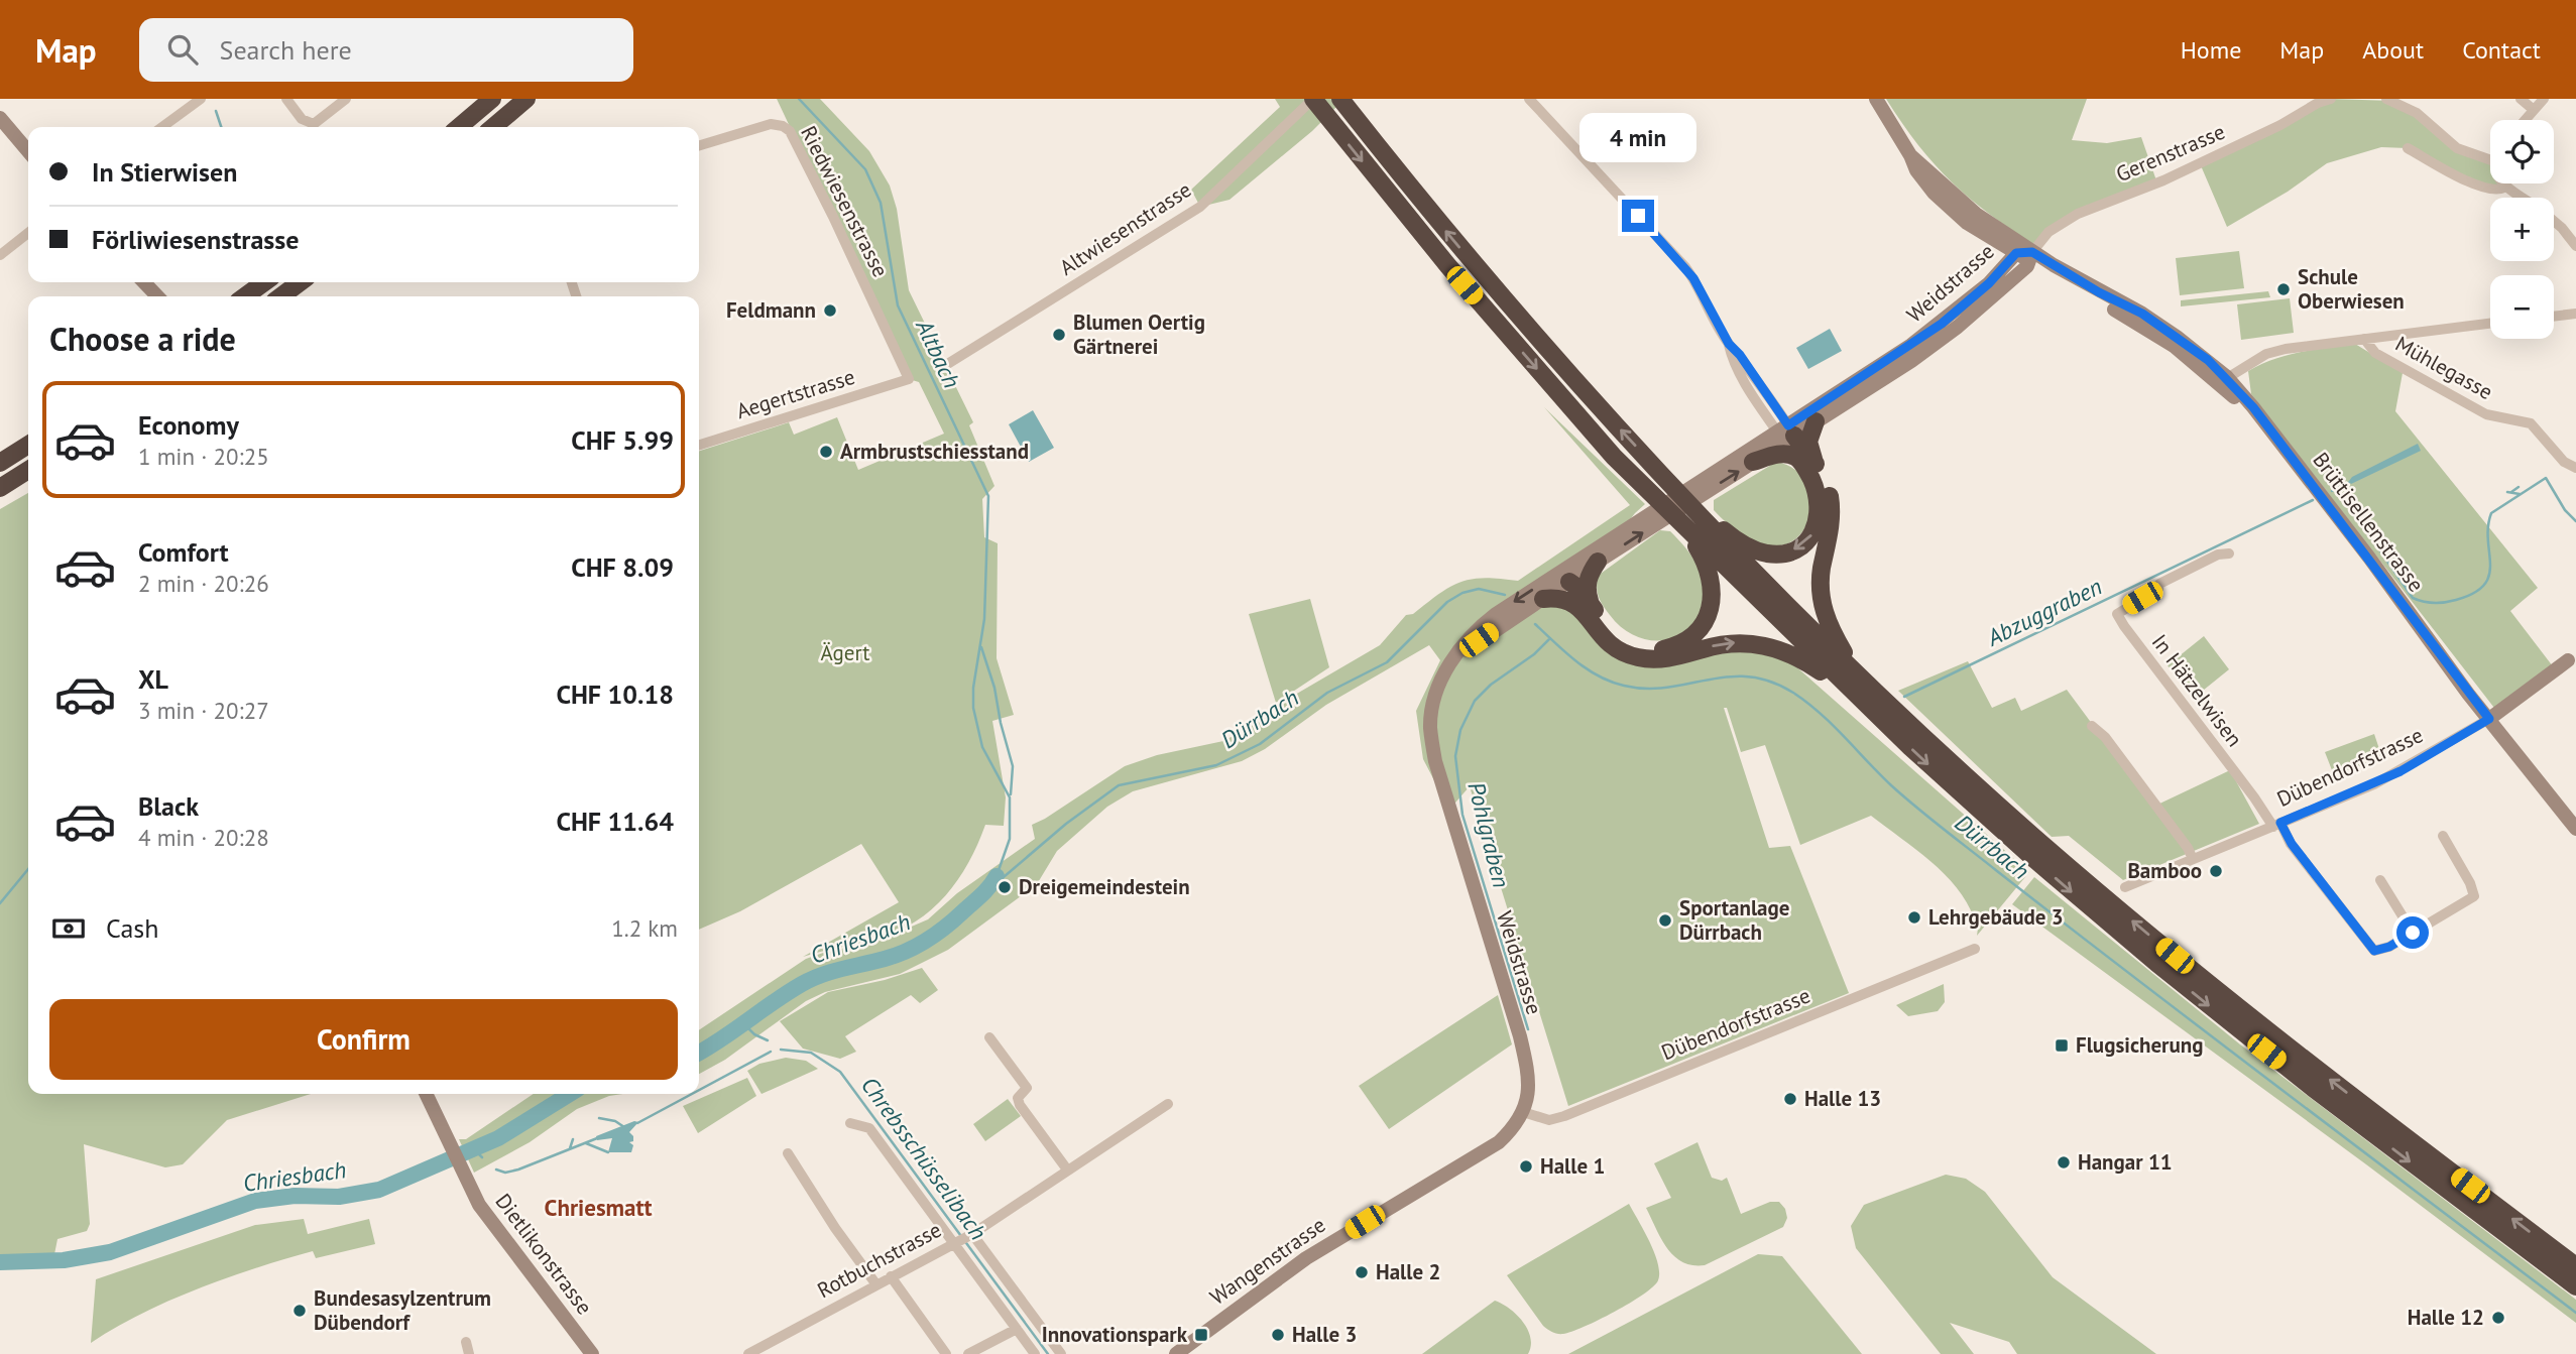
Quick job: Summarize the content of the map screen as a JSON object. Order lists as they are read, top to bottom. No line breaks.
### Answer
{"streets":{"street":["Gerenstrasse","Riedwiesenstrasse","Altwiesenstrasse","Weidstrasse","Mühlegasse","Aegertstrasse","Brüttisellenstrasse","In Hätzelwisen","Dübendorfstrasse","Dietlikonstrasse","Rotbuchstrasse","Wangenstrasse"]},"crossings":[["Gerenstrasse","Weidstrasse"],["Gerenstrasse","Brüttisellenstrasse"],["Riedwiesenstrasse","Aegertstrasse"],["Weidstrasse","Brüttisellenstrasse"],["Weidstrasse","Dübendorfstrasse"],["Weidstrasse","Wangenstrasse"],["Brüttisellenstrasse","Dübendorfstrasse"],["In Hätzelwisen","Dübendorfstrasse"],["Dübendorfstrasse","Wangenstrasse"]],"districts":["Chriesmatt"],"water":["Altbach","Abzuggraben","Dürrbach","Pohlgraben","Chriesbach","Chrebsschüsselibach"],"parks":["Ägert"],"places":{"other":["Schule Oberwiesen","Feldmann","Blumen Oertig Gärtnerei","Armbrustschiesstand","Bamboo","Dreigemeindestein","Lehrgebäude 3","Sportanlage Dürrbach","Halle 13","Hangar 11","Halle 1","Halle 2","Bundesasylzentrum Dübendorf","Halle 12","Halle 3"],"transit":["Flugsicherung","Innovationspark"]},"page":{"header":"Map","search":"Search here","nav":["Home","Map","About","Contact"],"bubble":"4 min","map_buttons":["+","−"],"banner":["In Stierwisen","Förliwiesenstrasse"],"heading":"Choose a ride","list":[{"name":"Economy","note":"1 min · 20:25","value":"CHF 5.99"},{"name":"Comfort","note":"2 min · 20:26","value":"CHF 8.09"},{"name":"XL","note":"3 min · 20:27","value":"CHF 10.18"},{"name":"Black","note":"4 min · 20:28","value":"CHF 11.64"}],"pay":["Cash","1.2 km"],"buttons":"Confirm"}}
